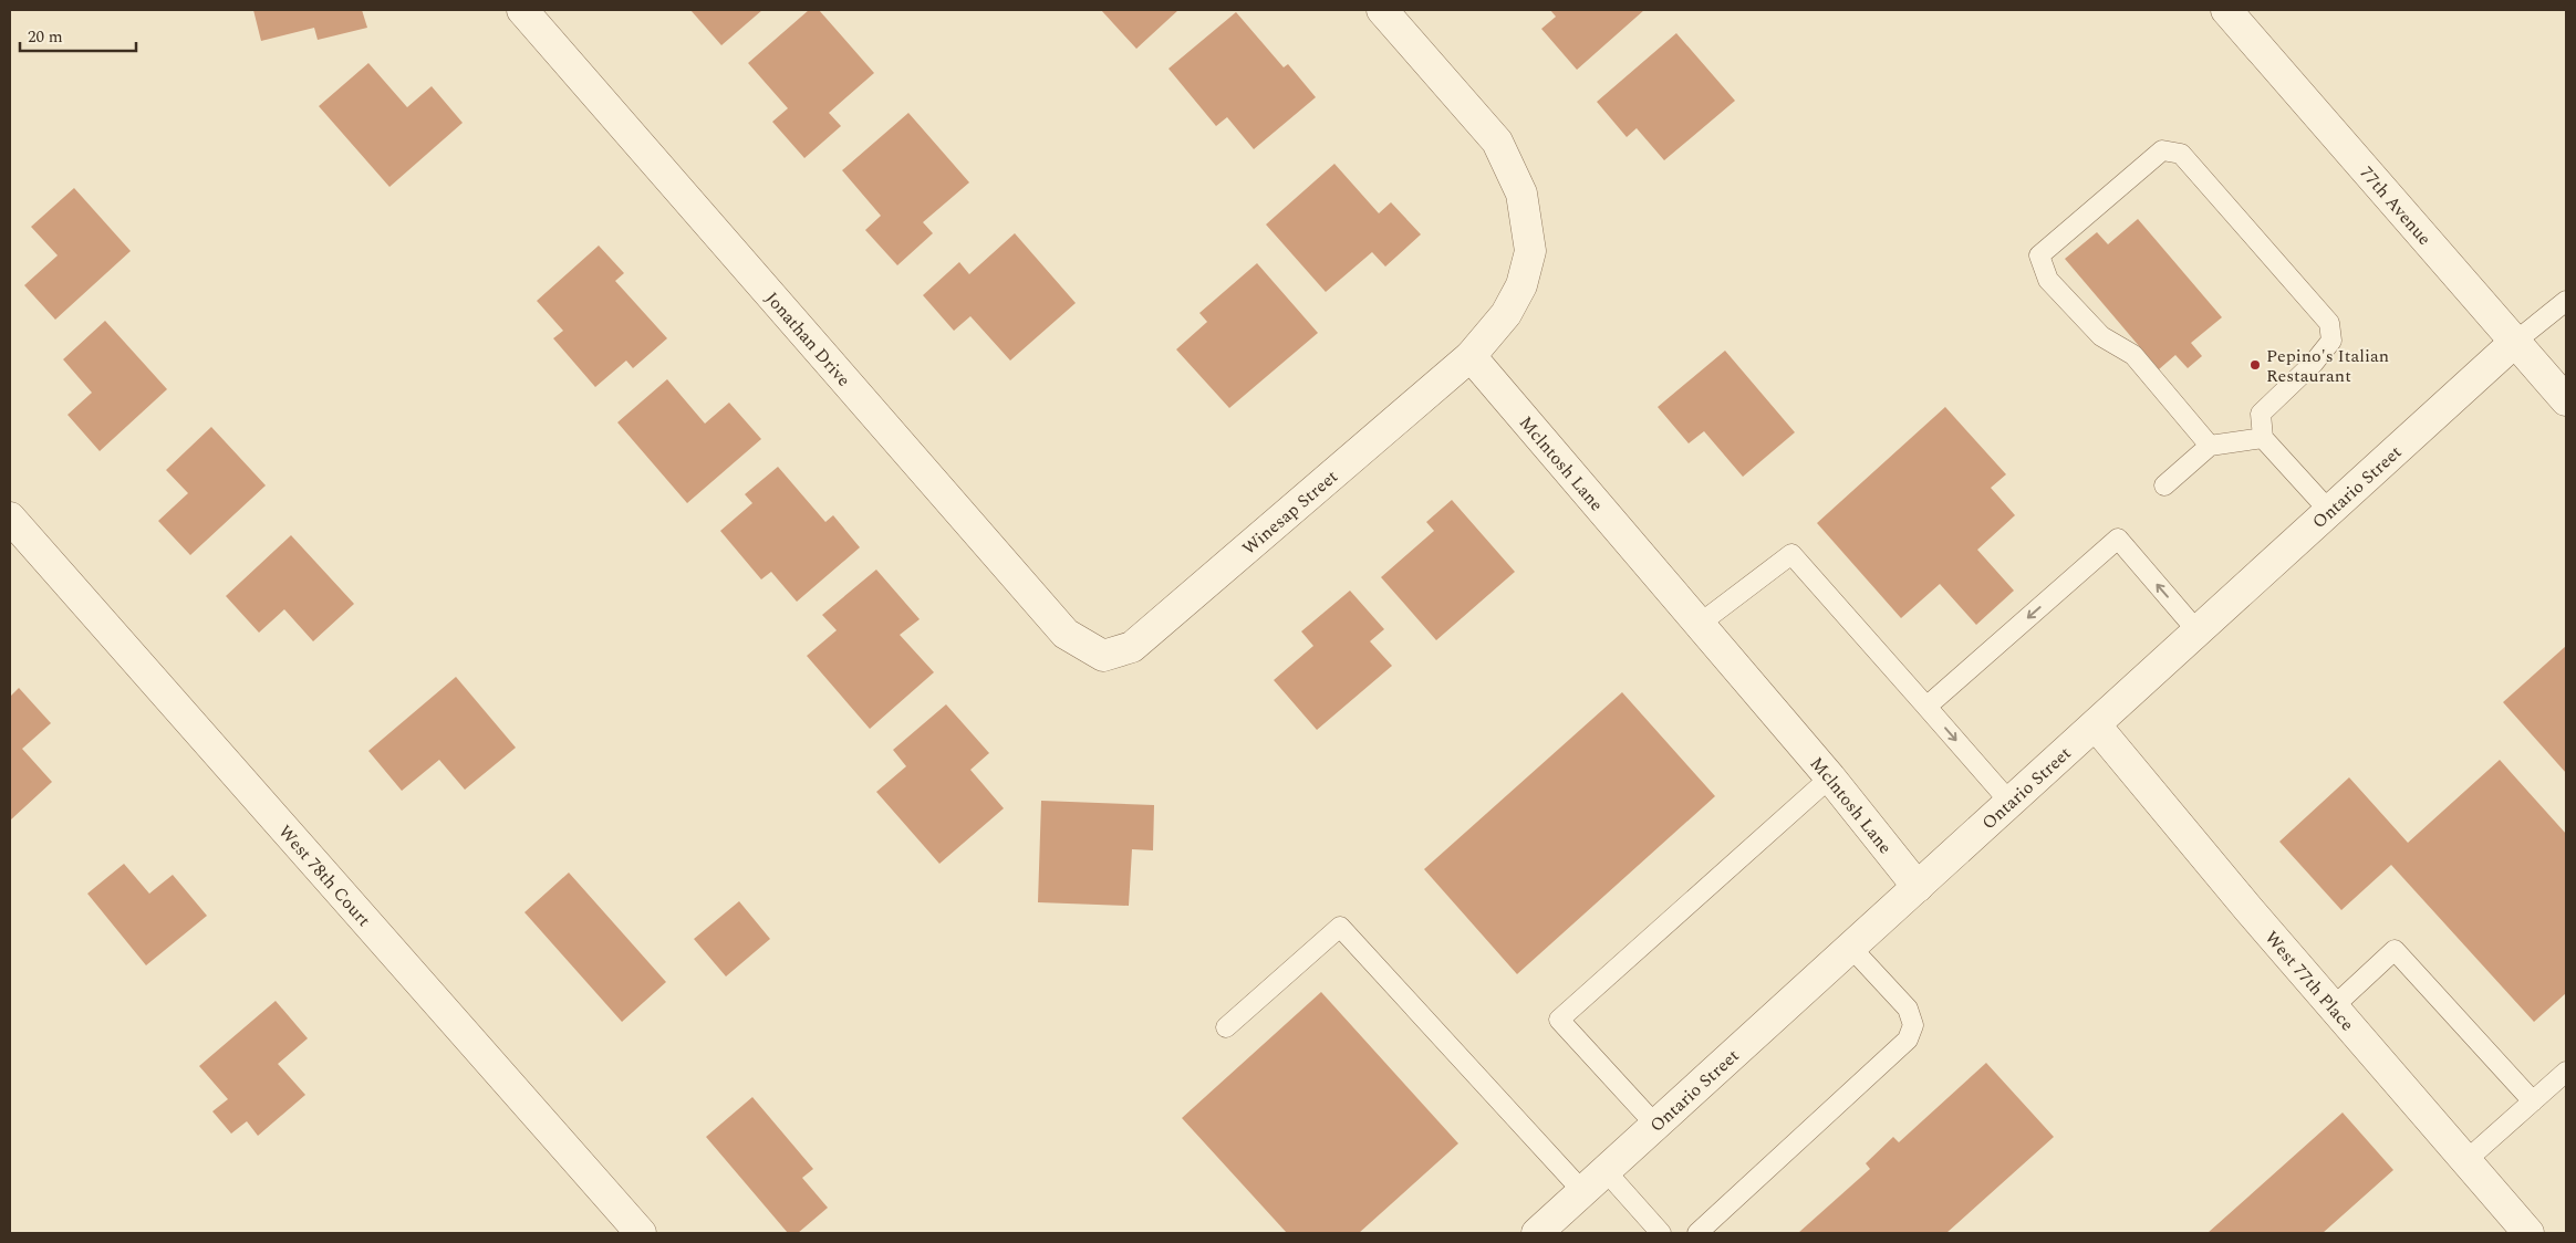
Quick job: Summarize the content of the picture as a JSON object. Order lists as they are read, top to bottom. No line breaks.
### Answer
{"streets":{"street":["77th Avenue","Jonathan Drive","Mclntosh Lane","Ontario Street","Winesap Street","West 78th Court","West 77th Place"]},"crossings":[["77th Avenue","Ontario Street"],["Jonathan Drive","Winesap Street"],["Mclntosh Lane","Ontario Street"],["Mclntosh Lane","Winesap Street"],["Ontario Street","West 77th Place"]],"places":["Pepino's Italian Restaurant"],"scale_bar":"20 m"}
